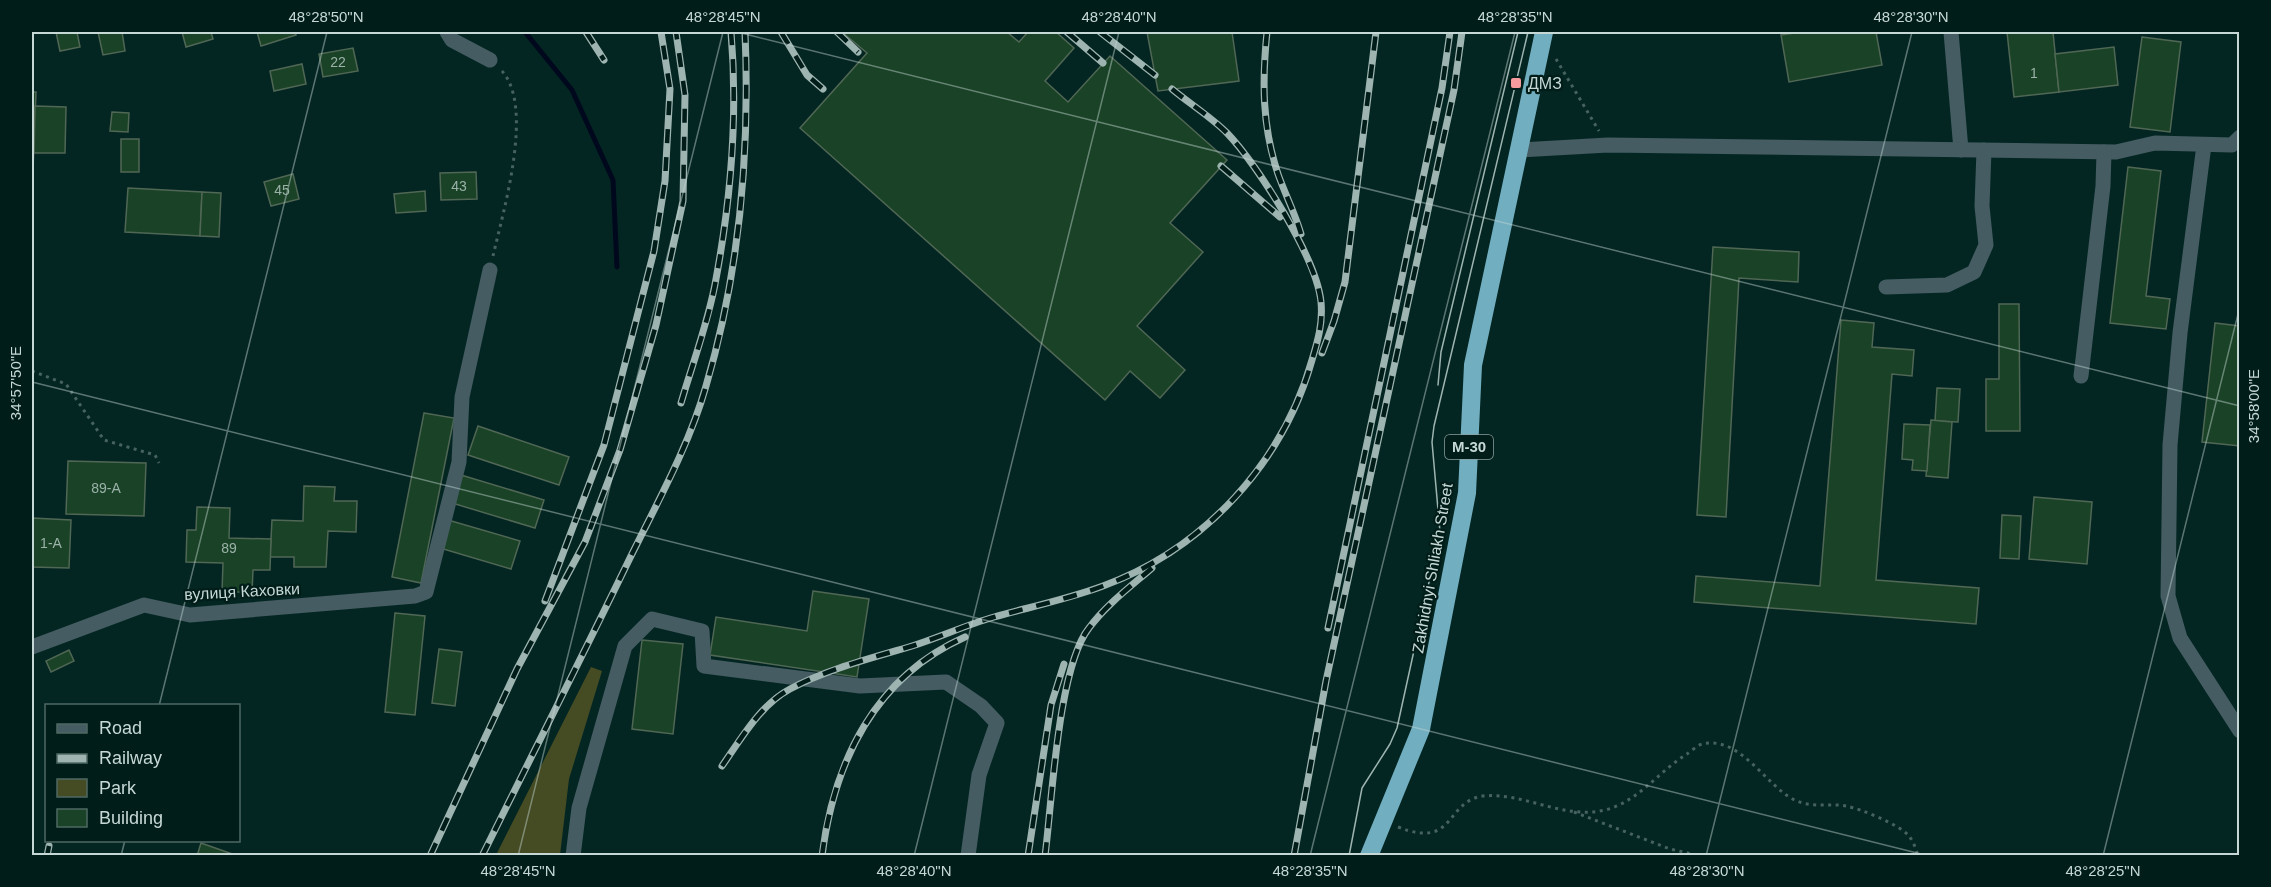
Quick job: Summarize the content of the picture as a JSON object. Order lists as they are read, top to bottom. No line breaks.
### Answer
{"streets":{"highway":["М-30","Zakhidnyi Shliakh Street"],"street":["вулиця Каховки"]},"places":{"transit":["ДМЗ"]},"house_numbers":["22","1","43","45","89-А","1-А","89"],"legend":["Road","Railway","Park","Building"],"coordinates":["48°28'50\"N","48°28'45\"N","48°28'40\"N","48°28'35\"N","48°28'30\"N","34°57'50\"E","34°58'00\"E","48°28'25\"N"]}
